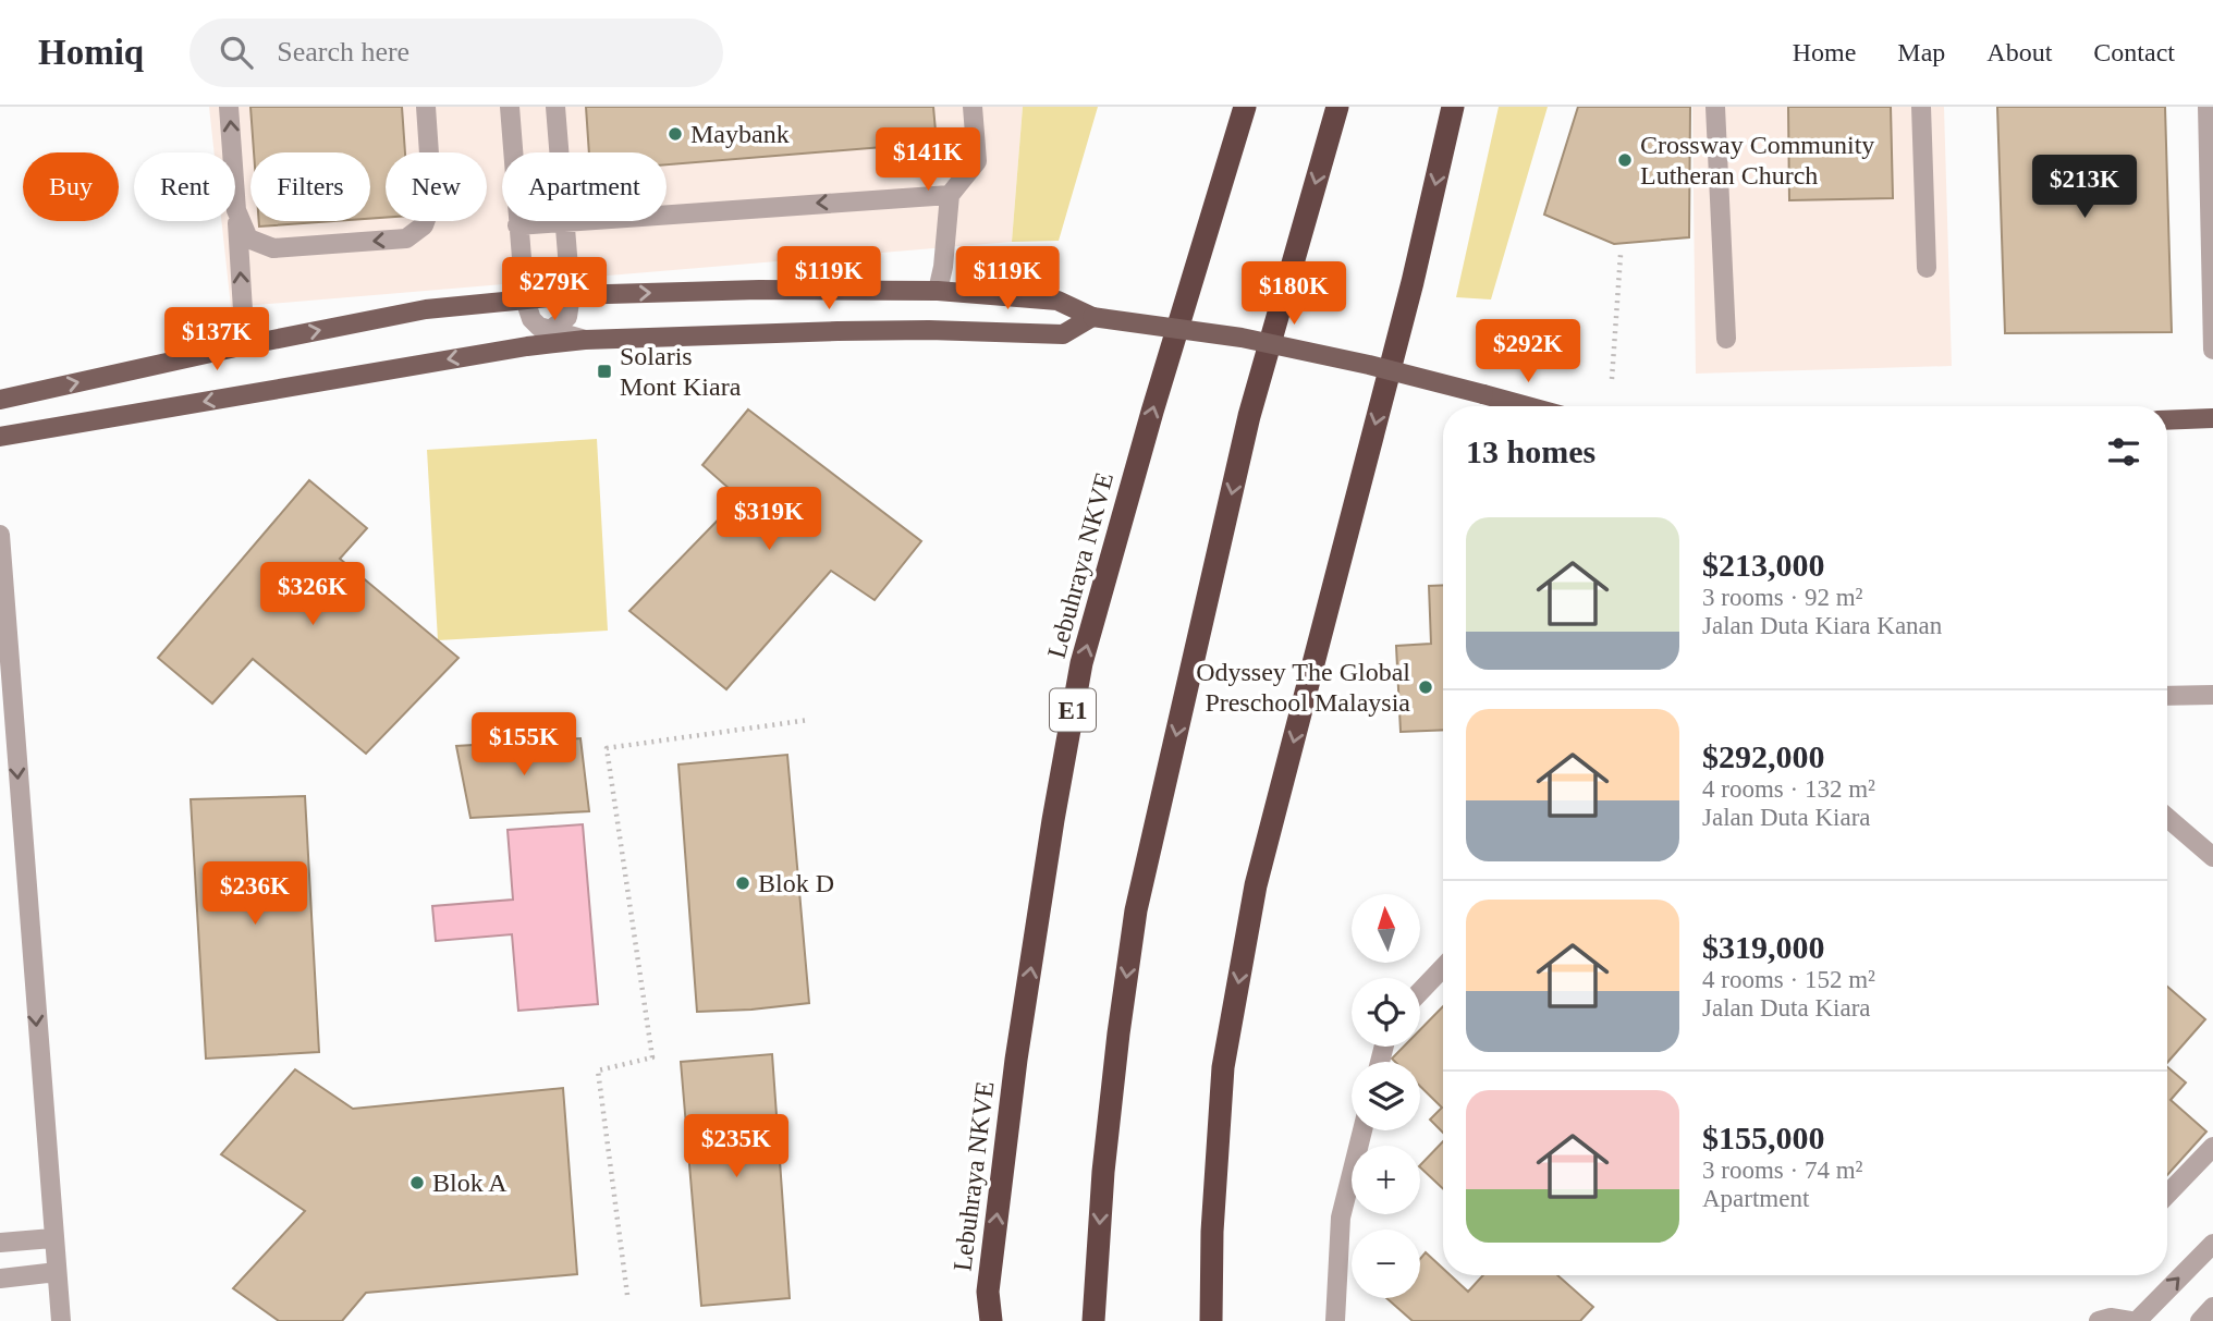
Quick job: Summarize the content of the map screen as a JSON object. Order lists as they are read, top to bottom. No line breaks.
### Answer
{"streets":{"highway":["Lebuhraya NKVE","E1"]},"places":{"other":["Maybank","Crossway Community Lutheran Church","Odyssey The Global Preschool Malaysia","Blok D","Blok A"],"transit":["Solaris Mont Kiara"]},"north":"top","page":{"header":"Homiq","search":"Search here","nav":["Home","Map","About","Contact"],"price":["$141K","$213K","$119K","$119K","$279K","$180K","$137K","$292K","$319K","$326K","$155K","$236K","$235K"],"chip":["Buy","Rent","Filters","New","Apartment"],"heading":"13 homes","list":[{"name":"$213,000","note":"3 rooms · 92 m² · Jalan Duta Kiara Kanan"},{"name":"$292,000","note":"4 rooms · 132 m² · Jalan Duta Kiara"},{"name":"$319,000","note":"4 rooms · 152 m² · Jalan Duta Kiara"},{"name":"$155,000","note":"3 rooms · 74 m² · Apartment"}],"map_buttons":["+","−"]}}
